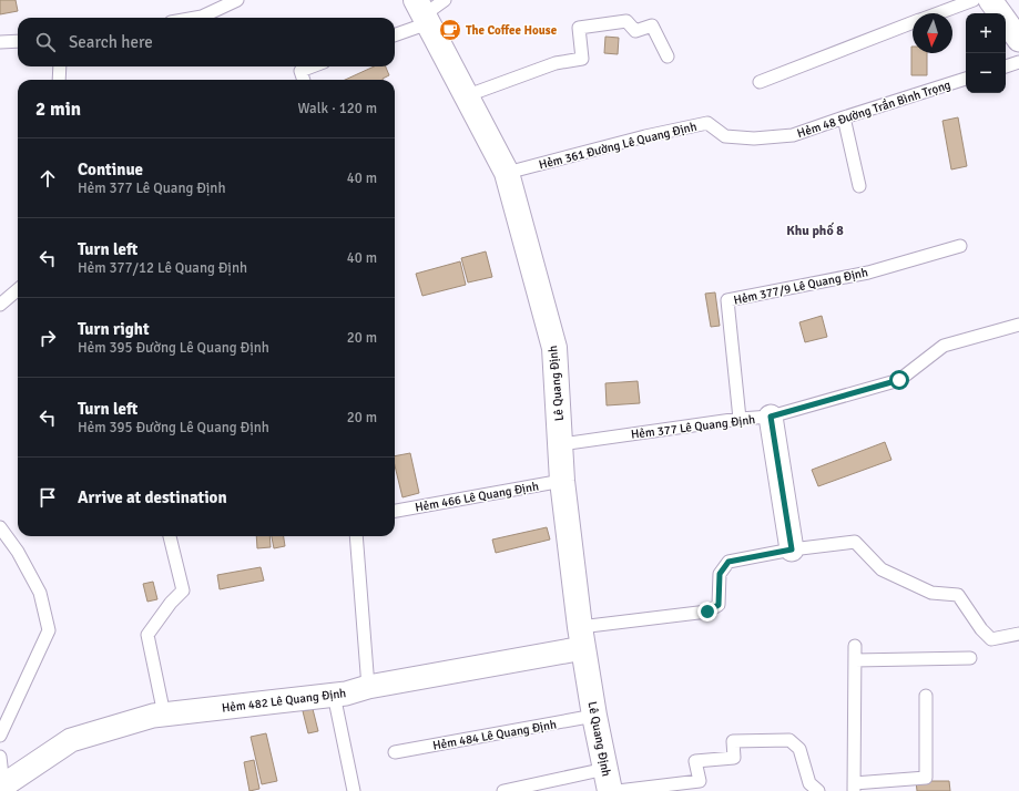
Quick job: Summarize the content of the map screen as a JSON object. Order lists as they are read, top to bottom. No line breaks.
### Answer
{"streets":{"main road":["Lê Quang Định"],"street":["Hẻm 482 Lê Quang Định"],"lane":["Hẻm 48 Đường Trần Bình Trọng","Hẻm 361 Đường Lê Quang Định","Hẻm 377/9 Lê Quang Định","Hẻm 377 Lê Quang Định","Hẻm 466 Lê Quang Định","Hẻm 484 Lê Quang Định"]},"crossings":[["Hẻm 48 Đường Trần Bình Trọng","Hẻm 361 Đường Lê Quang Định"],["Hẻm 361 Đường Lê Quang Định","Lê Quang Định"],["Hẻm 377/9 Lê Quang Định","Hẻm 377 Lê Quang Định"],["Lê Quang Định","Hẻm 377 Lê Quang Định"],["Lê Quang Định","Hẻm 466 Lê Quang Định"],["Lê Quang Định","Hẻm 482 Lê Quang Định"],["Lê Quang Định","Hẻm 484 Lê Quang Định"]],"districts":["Khu phố 8"],"places":{"cafe":["The Coffee House"]},"north":"bottom","page":{"map_buttons":["+","−"],"search":"Search here","heading":["2 min","Walk · 120 m"],"list":[["Continue","Hẻm 377 Lê Quang Định","40 m"],["Turn left","Hẻm 377/12 Lê Quang Định","40 m"],["Turn right","Hẻm 395 Đường Lê Quang Định","20 m"],["Turn left","Hẻm 395 Đường Lê Quang Định","20 m"],"Arrive at destination"]}}
